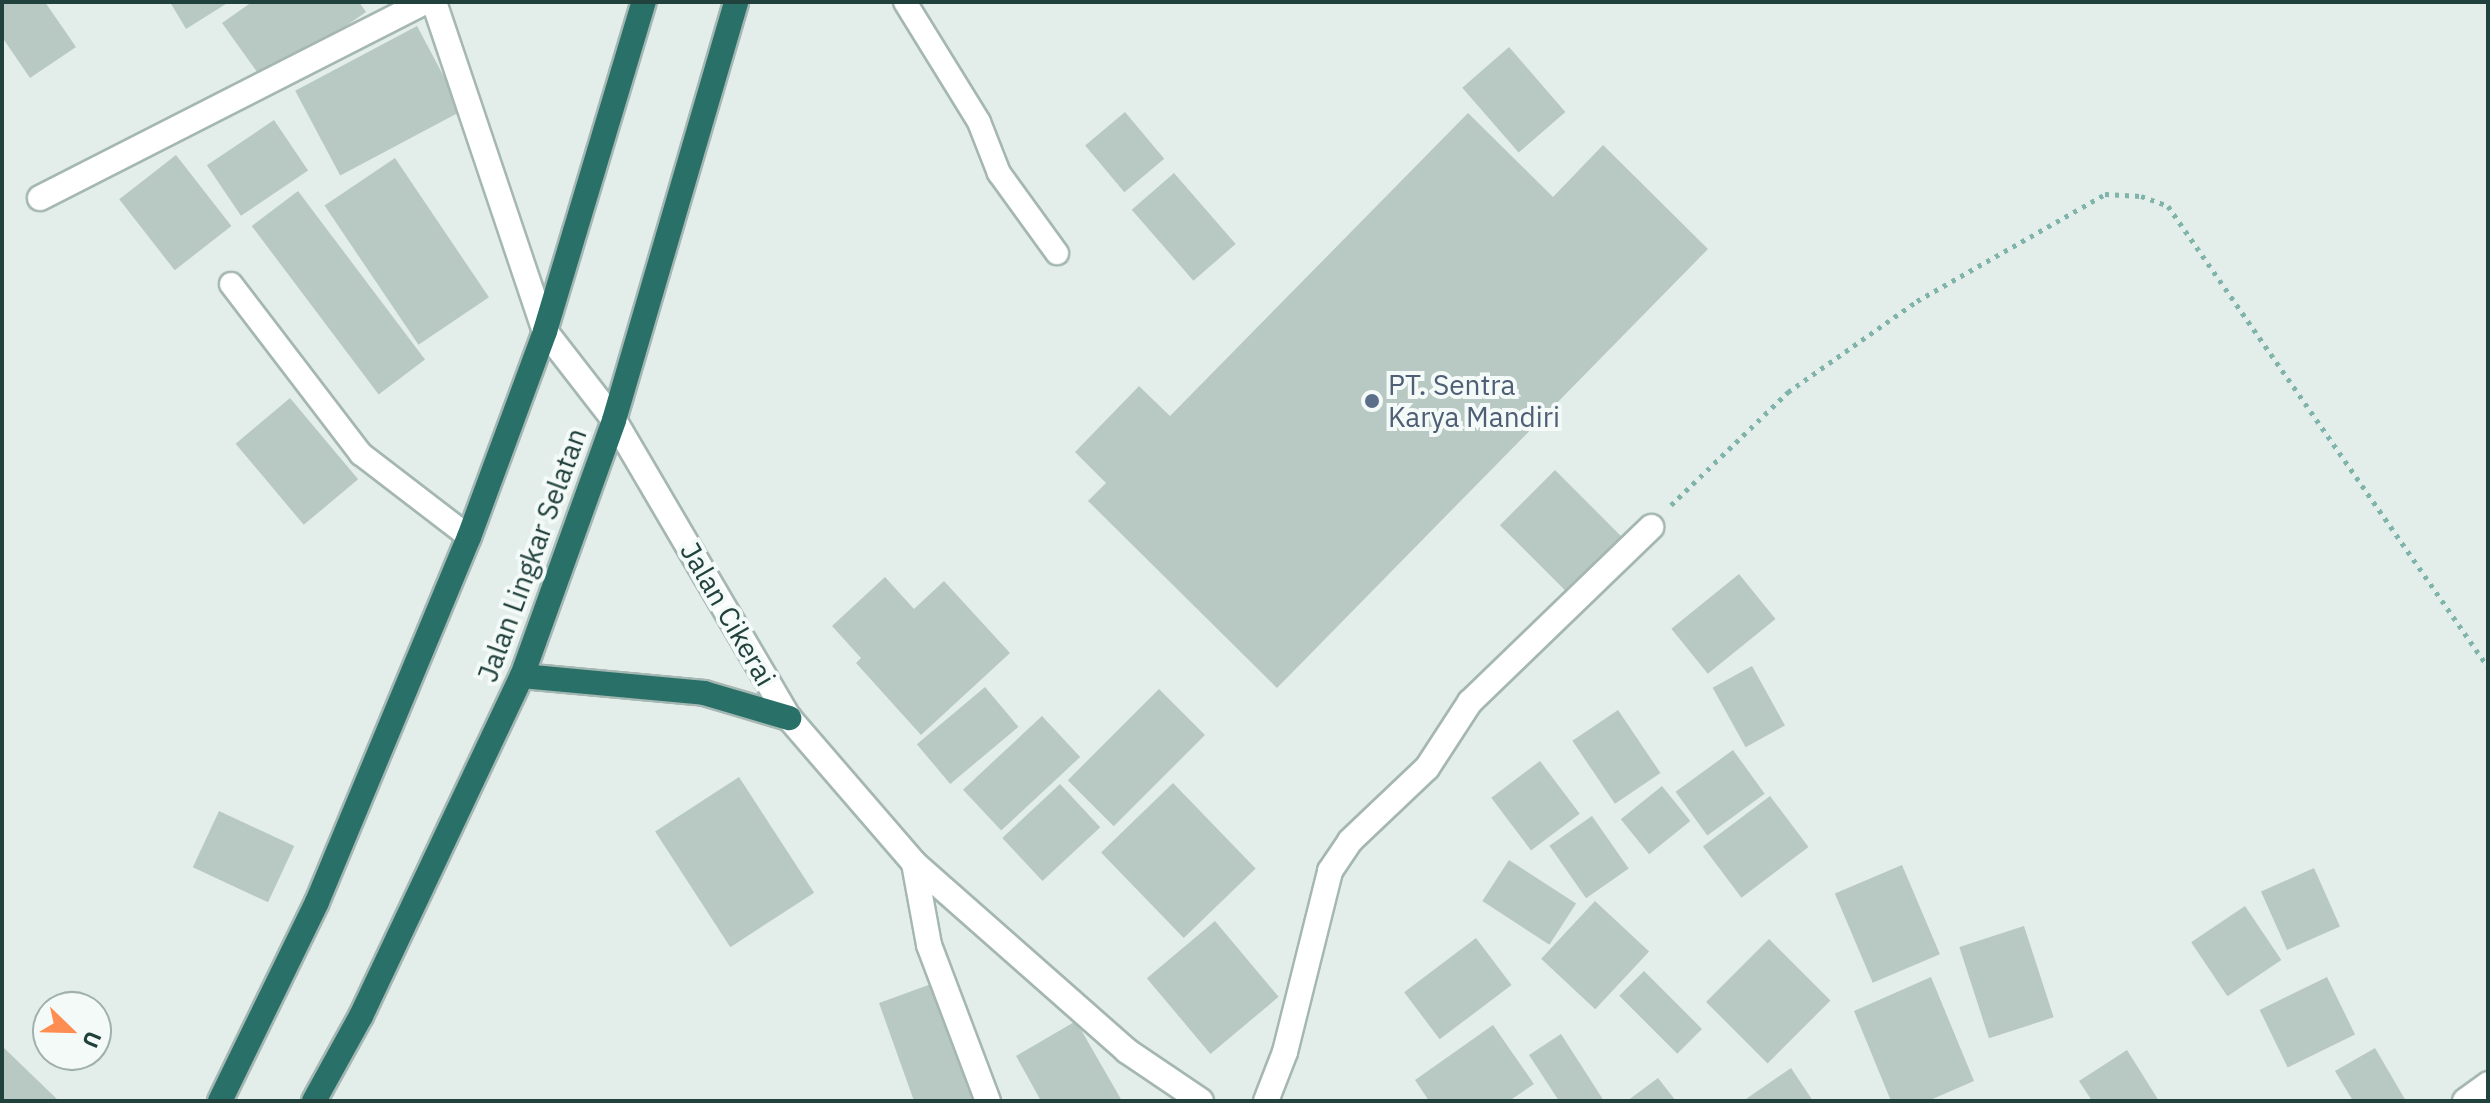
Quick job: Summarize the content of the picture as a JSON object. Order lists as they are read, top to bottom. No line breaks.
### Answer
{"streets":{"highway":["Jalan Lingkar Selatan"],"street":["Jalan Cikerai"]},"crossings":[["Jalan Lingkar Selatan","Jalan Cikerai"]],"places":["PT. Sentra Karya Mandiri"],"north":"bottom right"}
